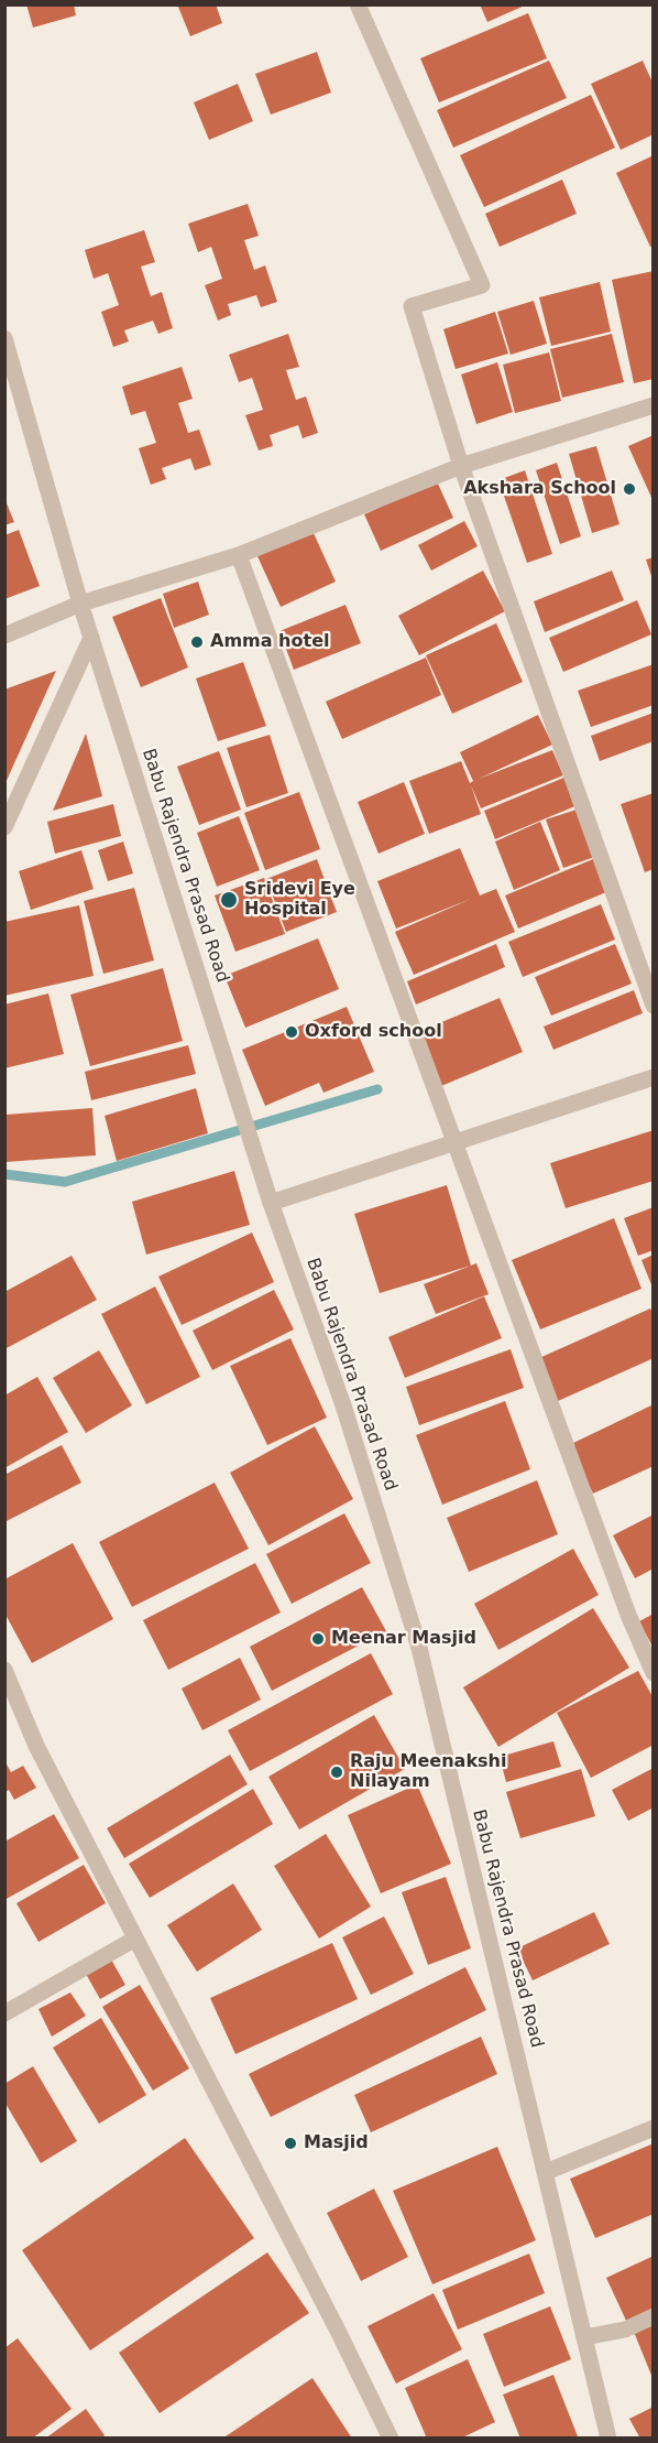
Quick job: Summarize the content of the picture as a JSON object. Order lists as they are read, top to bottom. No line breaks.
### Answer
{"streets":{"street":["Babu Rajendra Prasad Road"]},"places":["Akshara School","Amma hotel","Sridevi Eye Hospital","Oxford school","Meenar Masjid","Raju Meenakshi Nilayam","Masjid"]}
